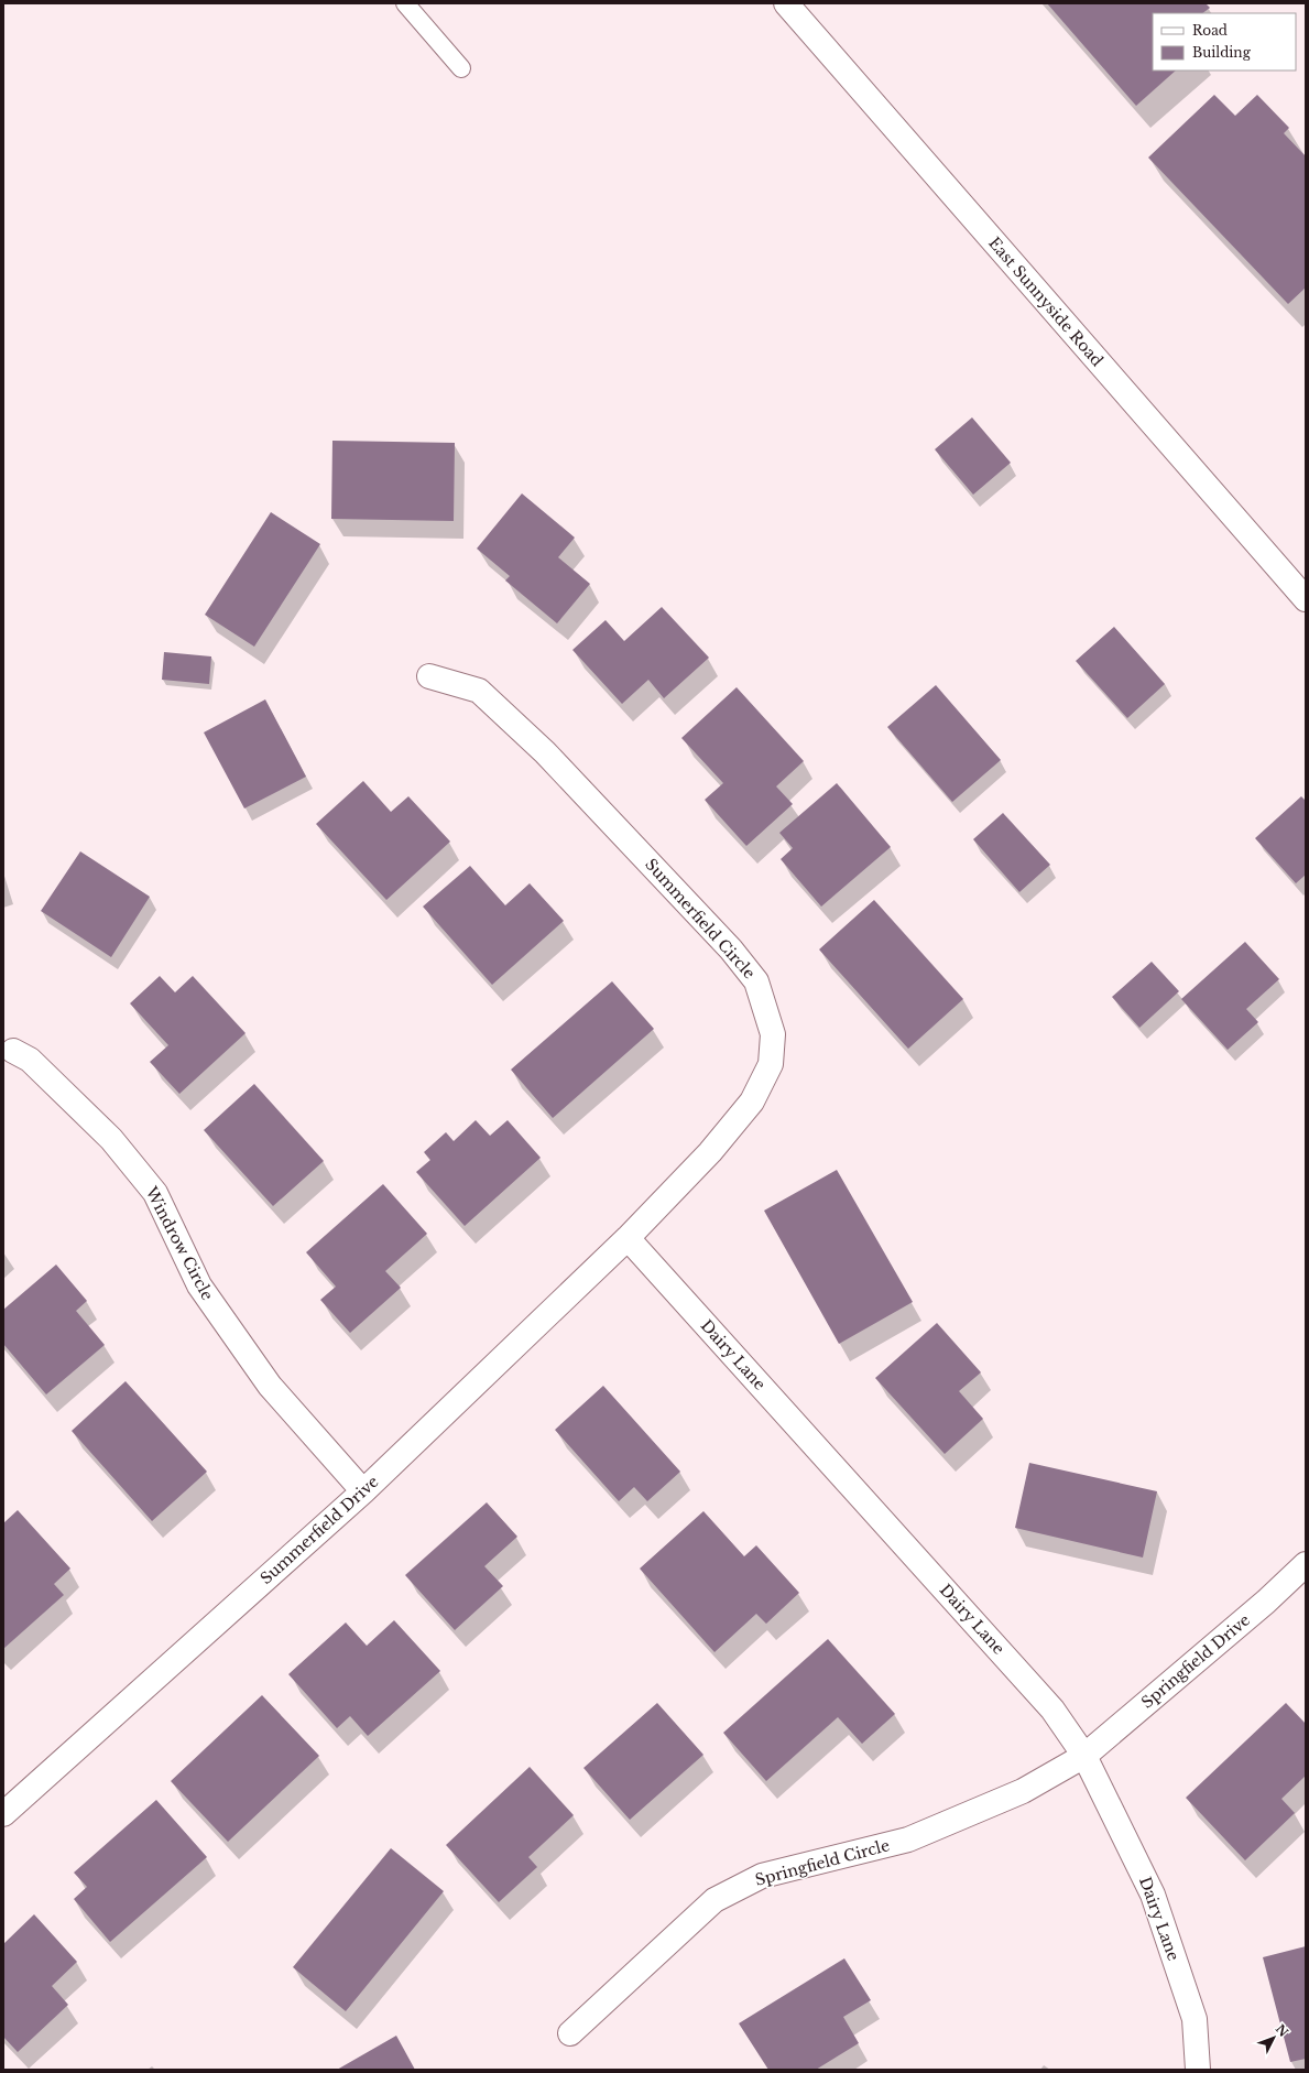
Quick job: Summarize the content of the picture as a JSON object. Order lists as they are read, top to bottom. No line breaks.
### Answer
{"streets":{"street":["East Sunnyside Road","Summerfield Circle","Windrow Circle","Dairy Lane","Summerfield Drive","Springfield Drive","Springfield Circle"]},"crossings":[["Summerfield Circle","Dairy Lane"],["Summerfield Circle","Summerfield Drive"],["Windrow Circle","Summerfield Drive"],["Dairy Lane","Summerfield Drive"],["Dairy Lane","Springfield Drive"],["Dairy Lane","Springfield Circle"],["Springfield Drive","Springfield Circle"]],"legend":["Road","Building"],"north":"top right"}
